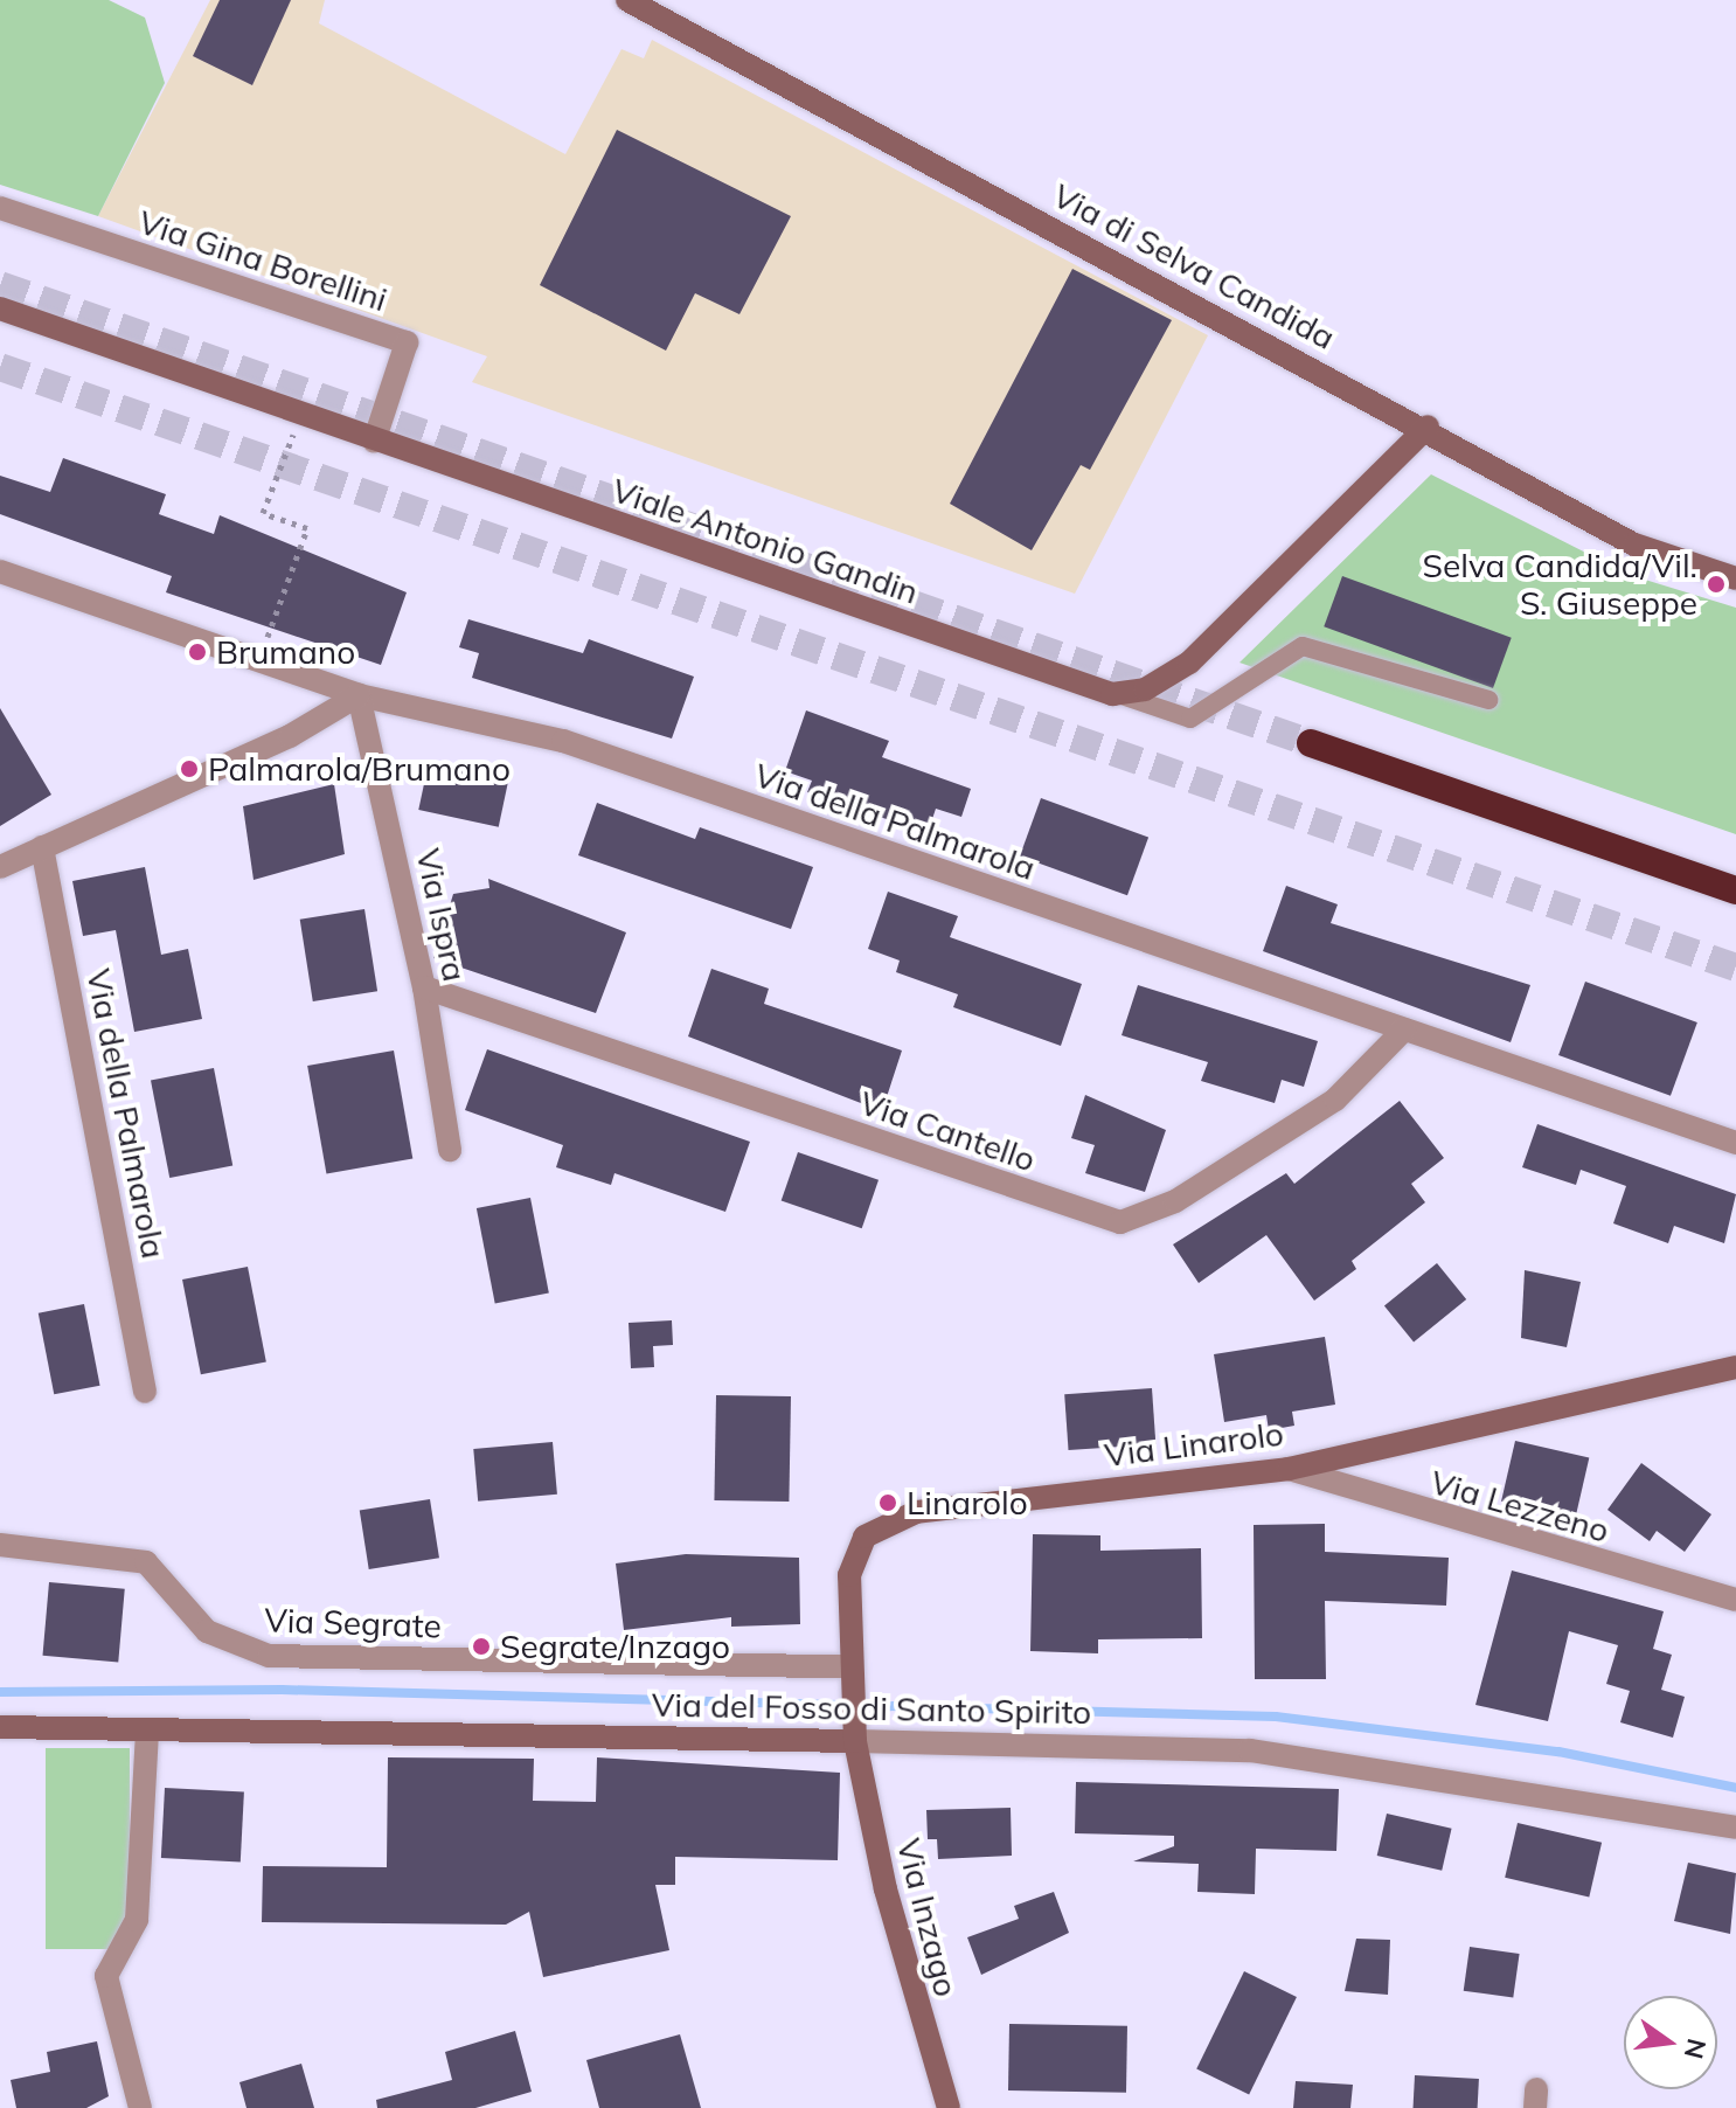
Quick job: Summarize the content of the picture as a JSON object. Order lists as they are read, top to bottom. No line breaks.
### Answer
{"streets":{"street":["Via Gina Borellini","Via di Selva Candida","Viale Antonio Gandin","Via della Palmarola","Via Ispra","Via Cantello","Via Linarolo","Via Lezzeno","Via Segrate","Via del Fosso di Santo Spirito","Via Inzago"]},"crossings":[["Via Gina Borellini","Viale Antonio Gandin"],["Via della Palmarola","Via Ispra"],["Via della Palmarola","Via Cantello"],["Via Ispra","Via Cantello"],["Via Linarolo","Via Lezzeno"],["Via Linarolo","Via Segrate"],["Via Linarolo","Via del Fosso di Santo Spirito"],["Via Linarolo","Via Inzago"],["Via del Fosso di Santo Spirito","Via Inzago"]],"places":["Selva Candida/Vil. S. Giuseppe","Brumano","Palmarola/Brumano","Linarolo","Segrate/Inzago"],"north":"right"}
